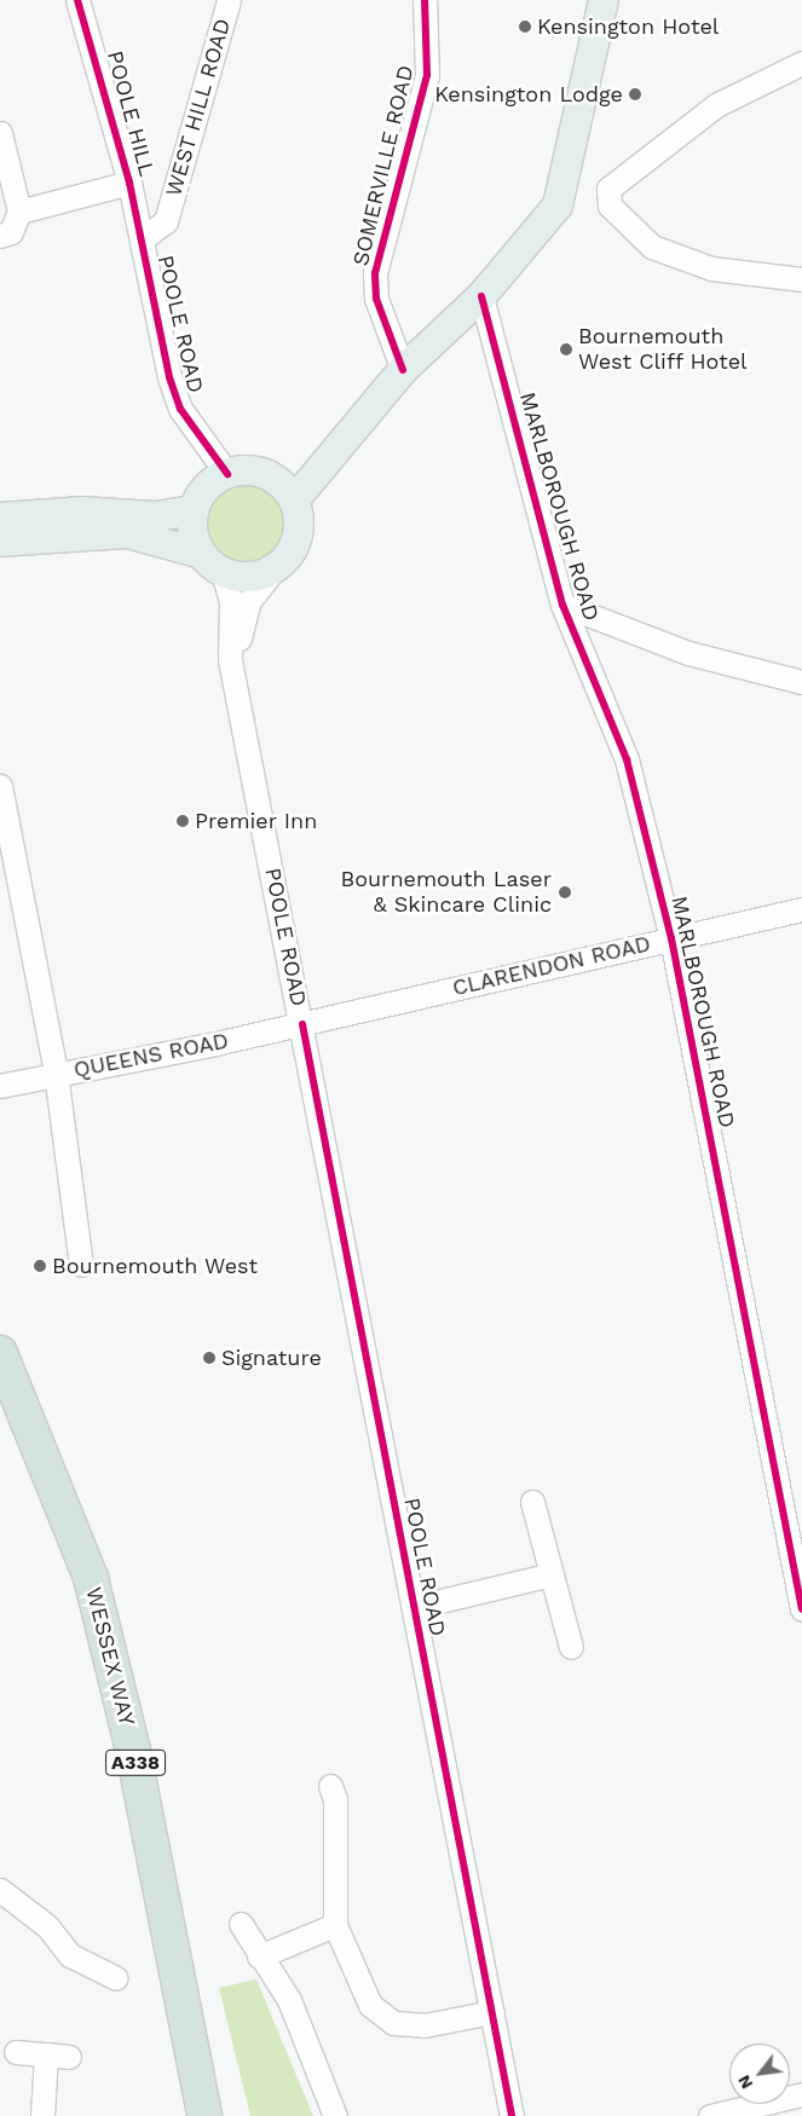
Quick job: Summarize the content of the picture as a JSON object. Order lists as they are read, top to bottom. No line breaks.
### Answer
{"streets":{"highway":["WESSEX WAY","A338"],"street":["WEST HILL ROAD","POOLE HILL","SOMERVILLE ROAD","POOLE ROAD","MARLBOROUGH ROAD","CLARENDON ROAD","QUEENS ROAD"]},"crossings":[["WEST HILL ROAD","POOLE HILL"],["WEST HILL ROAD","POOLE ROAD"],["POOLE HILL","POOLE ROAD"],["POOLE ROAD","CLARENDON ROAD"],["POOLE ROAD","QUEENS ROAD"],["MARLBOROUGH ROAD","CLARENDON ROAD"],["CLARENDON ROAD","QUEENS ROAD"]],"places":["Kensington Hotel","Kensington Lodge","Bournemouth West Cliff Hotel","Premier Inn","Bournemouth Laser & Skincare Clinic","Bournemouth West","Signature"],"north":"bottom left"}
